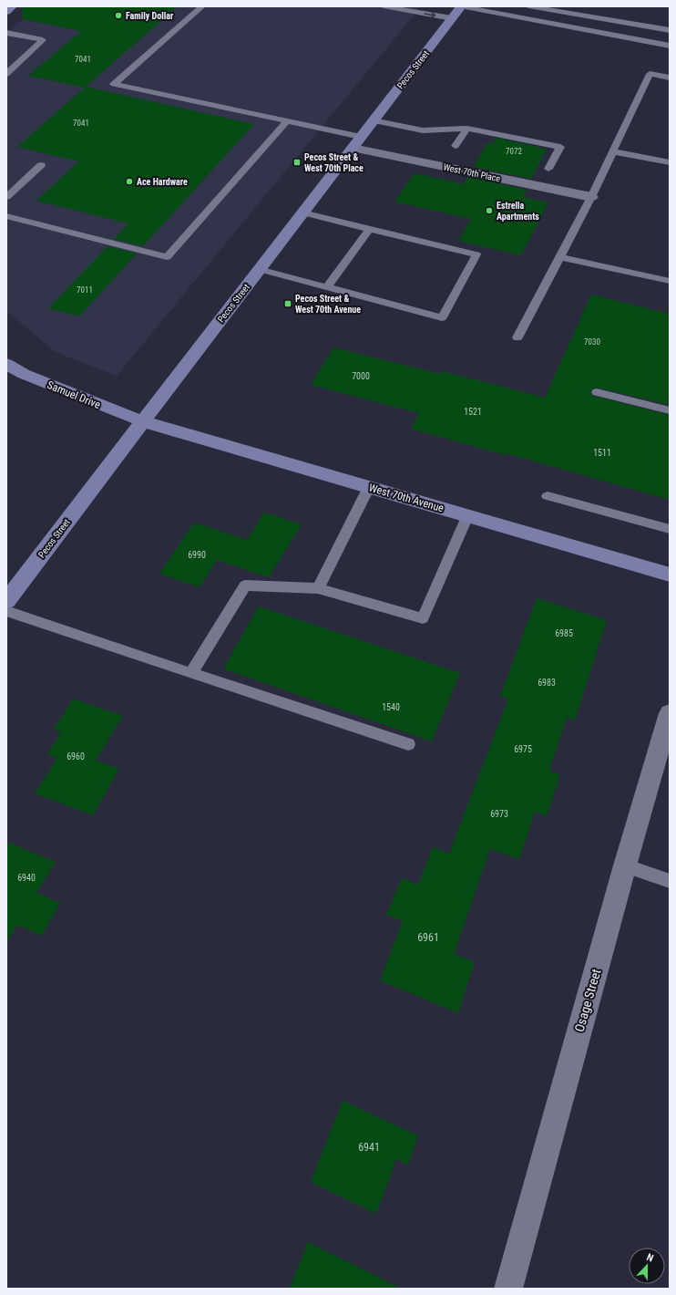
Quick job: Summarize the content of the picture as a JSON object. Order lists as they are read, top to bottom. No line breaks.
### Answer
{"streets":{"main road":["Pecos Street","Samuel Drive","West 70th Avenue"],"street":["West 70th Place","Osage Street"]},"crossings":[["Pecos Street","West 70th Place"],["Pecos Street","Samuel Drive"],["Pecos Street","West 70th Avenue"],["Samuel Drive","West 70th Avenue"]],"places":{"other":["Family Dollar","Ace Hardware","Estrella Apartments"],"transit":["Pecos Street & West 70th Place","Pecos Street & West 70th Avenue"]},"house_numbers":["7041","7041","7072","7011","7030","7000","1521","1511","6990","6985","6983","1540","6975","6960","6973","6940","6961","6941"],"north":"top"}
